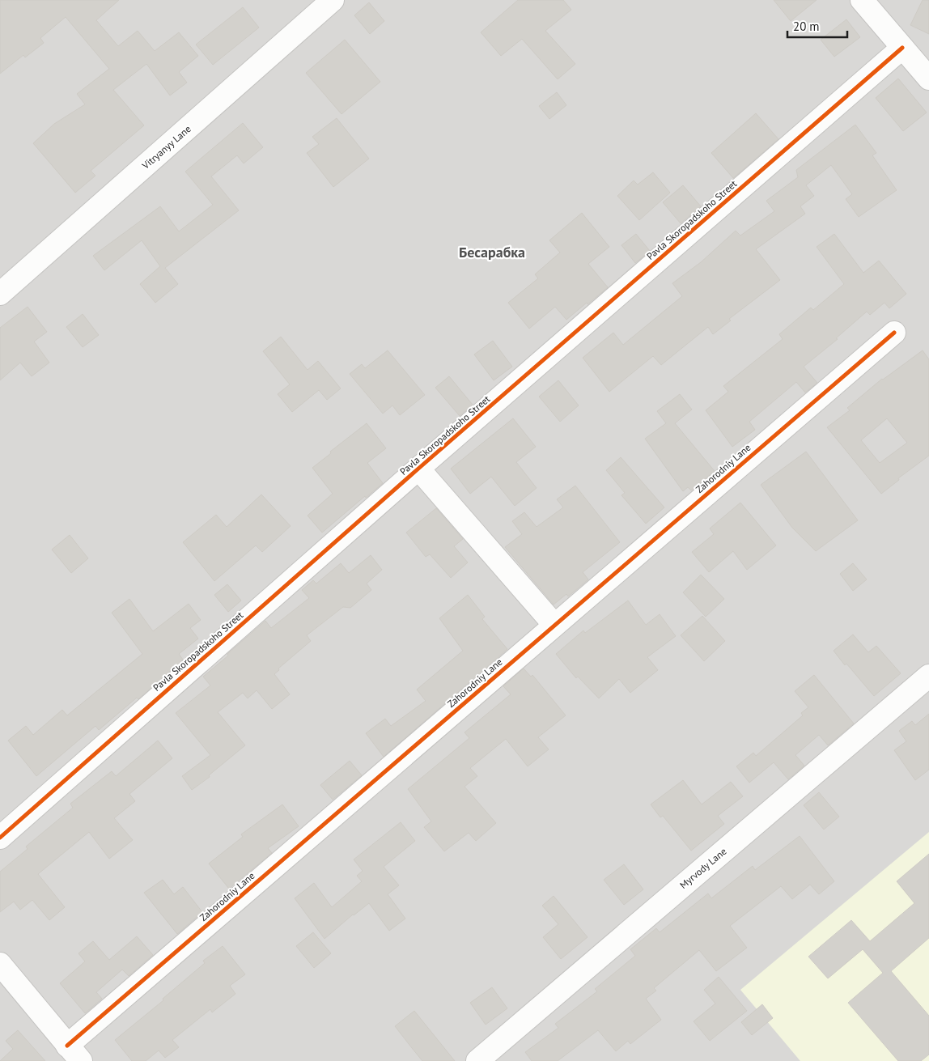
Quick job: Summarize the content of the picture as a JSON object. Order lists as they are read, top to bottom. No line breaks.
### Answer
{"streets":{"street":["Vitryanyy Lane","Pavla Skoropadskoho Street","Zahorodniy Lane","Myrvody Lane"]},"districts":["Бесарабка"],"scale_bar":"20 m"}
